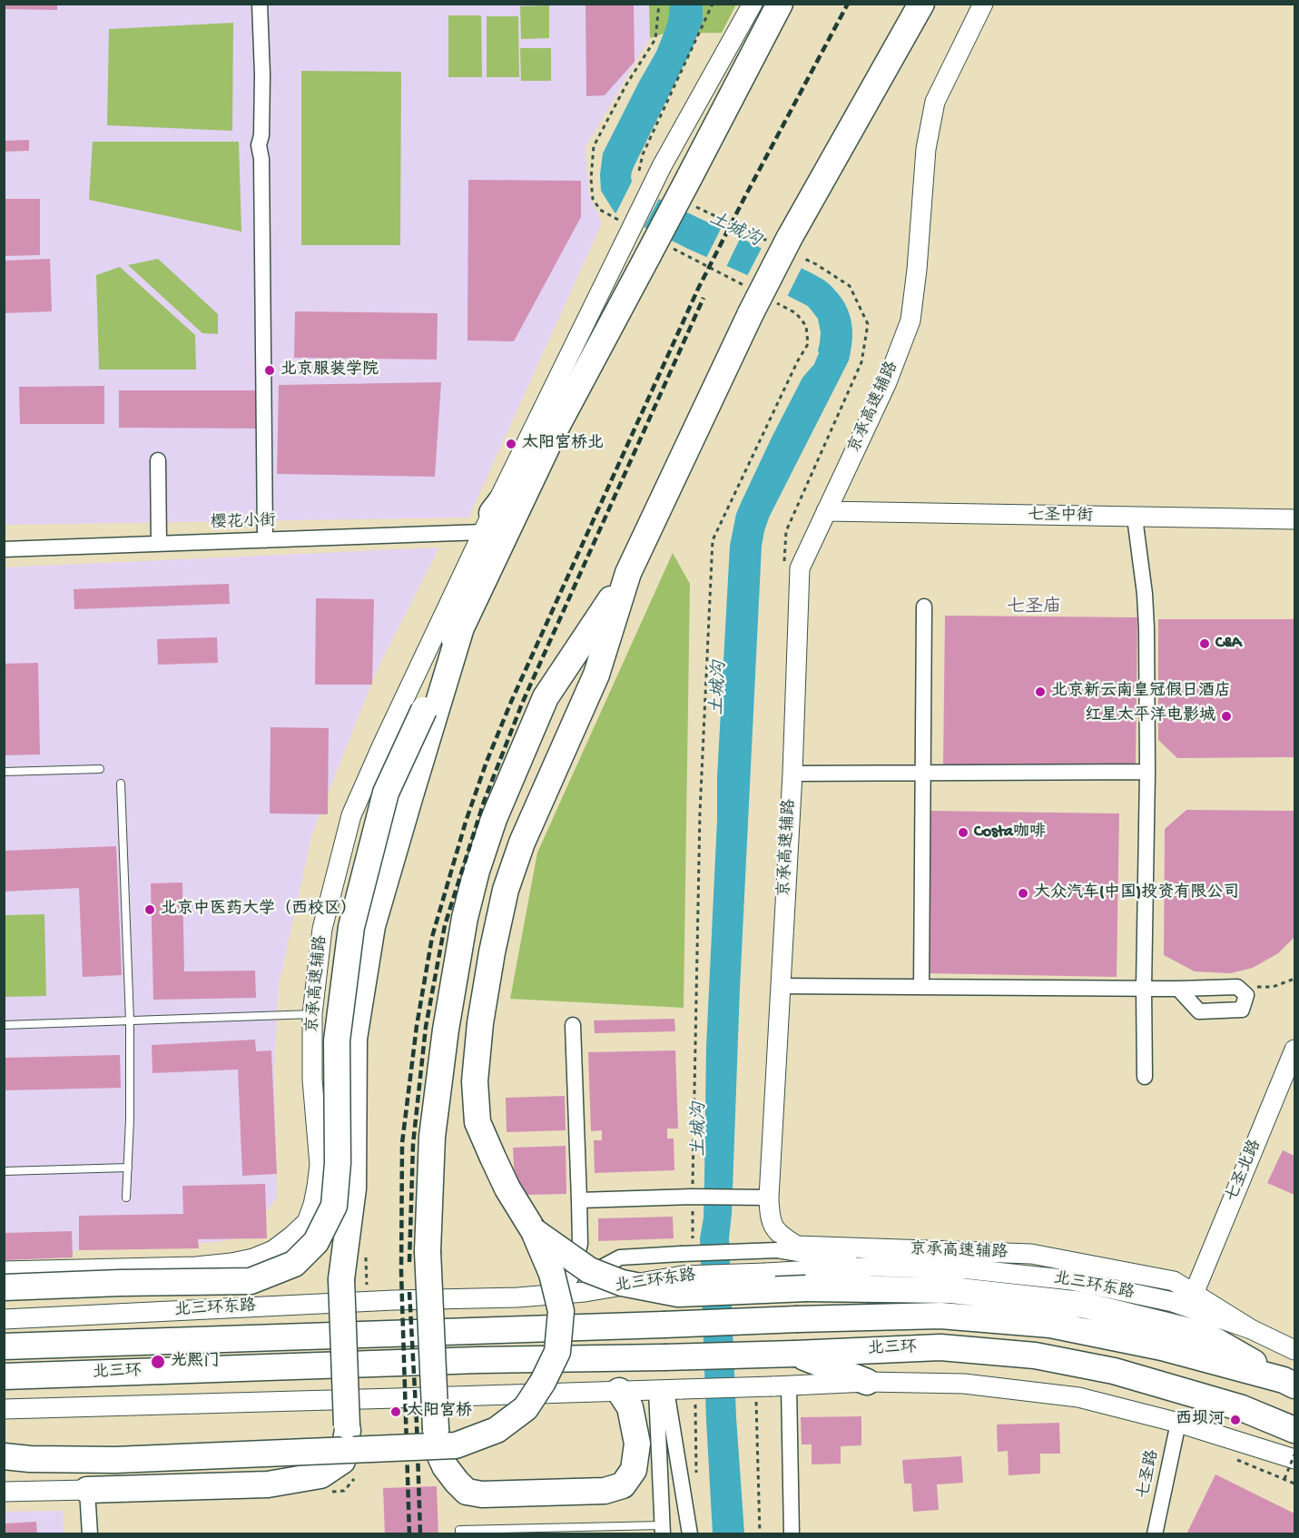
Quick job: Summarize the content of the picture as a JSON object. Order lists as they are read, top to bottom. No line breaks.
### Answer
{"streets":{"highway":["北三环"],"street":["京承高速辅路","七圣中街","樱花小街","七圣北路","北三环东路","七圣路"]},"crossings":[["京承高速辅路","七圣中街"],["京承高速辅路","樱花小街"],["京承高速辅路","七圣北路"],["京承高速辅路","北三环东路"]],"districts":["七圣庙"],"water":["土城沟"],"places":["北京服装学院","太阳宫桥北","C&A","北京新云南皇冠假日酒店","红星太平洋电影城","Costa咖啡","大众汽车(中国)投资有限公司","北京中医药大学（西校区）","光熙门","太阳宫桥","西坝河"]}
